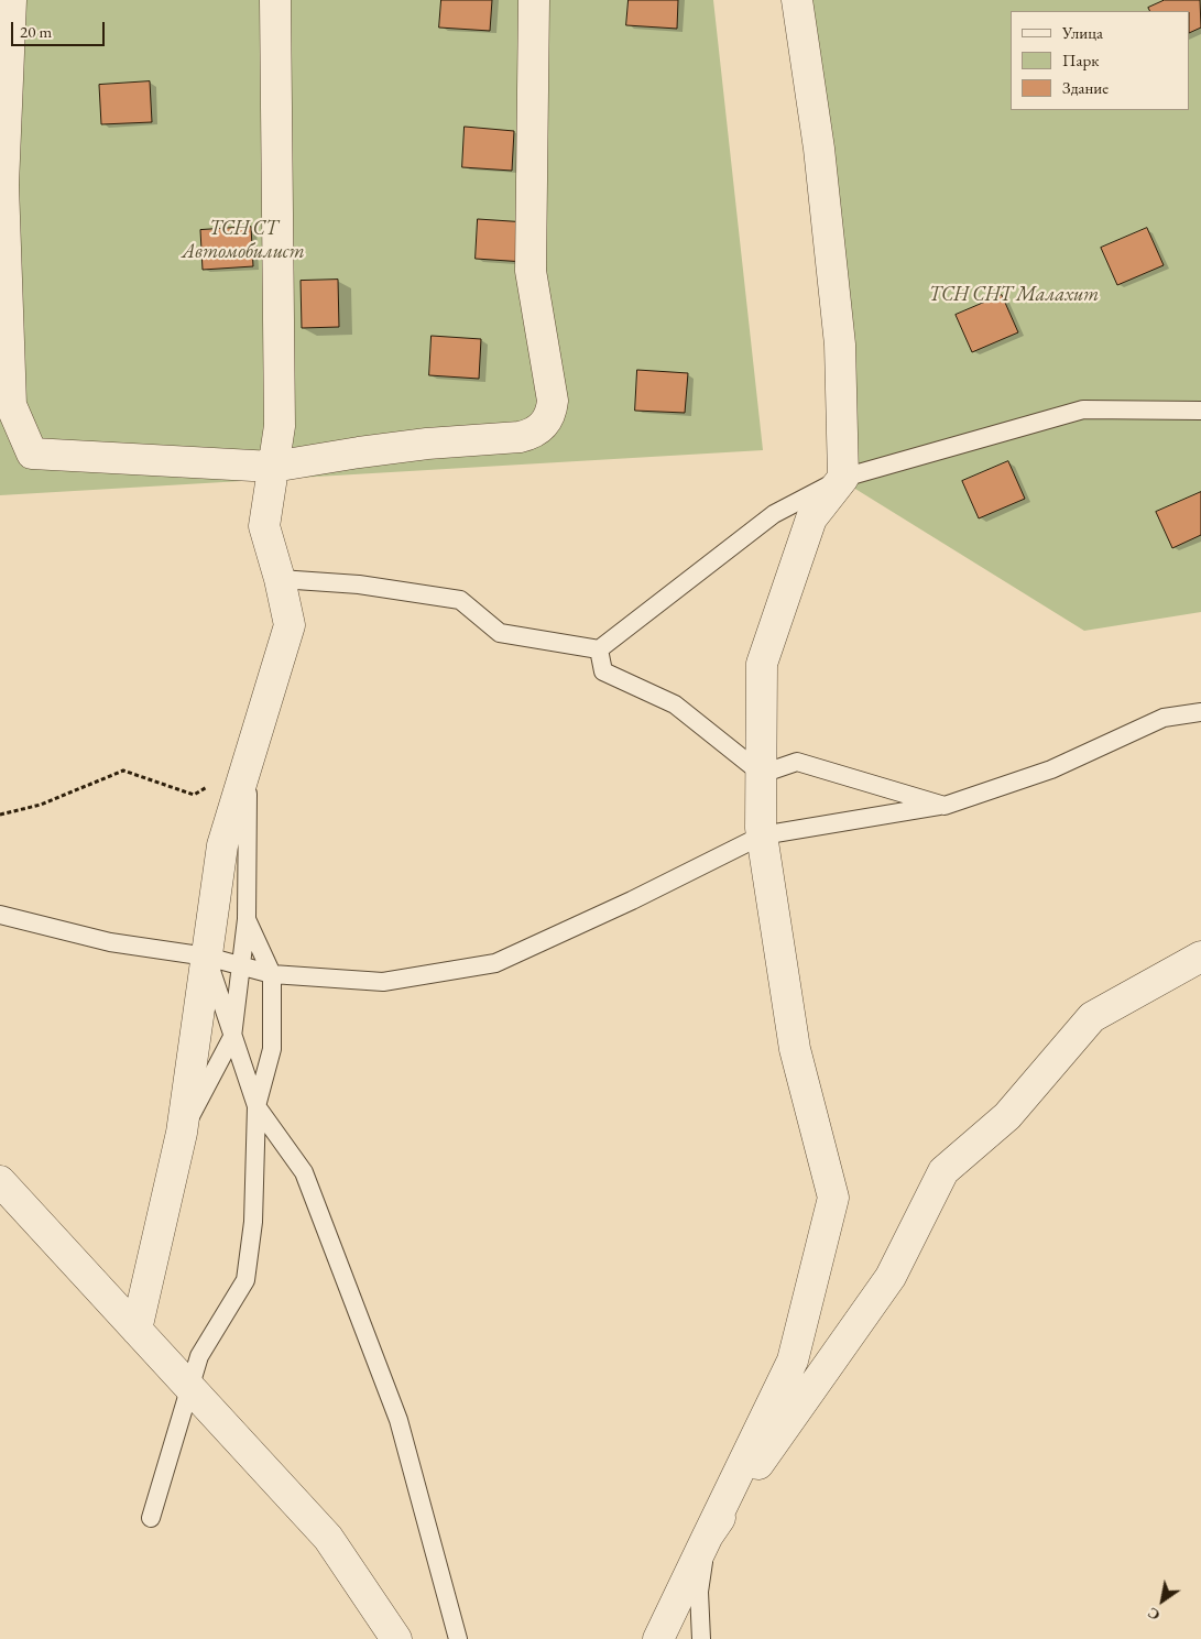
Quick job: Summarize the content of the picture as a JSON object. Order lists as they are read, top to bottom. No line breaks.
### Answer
{"parks":["ТСН СТ Автомобилист","ТСН СНТ Малахит"],"legend":["Улица","Парк","Здание"],"scale_bar":"20 m","north":"bottom left"}
